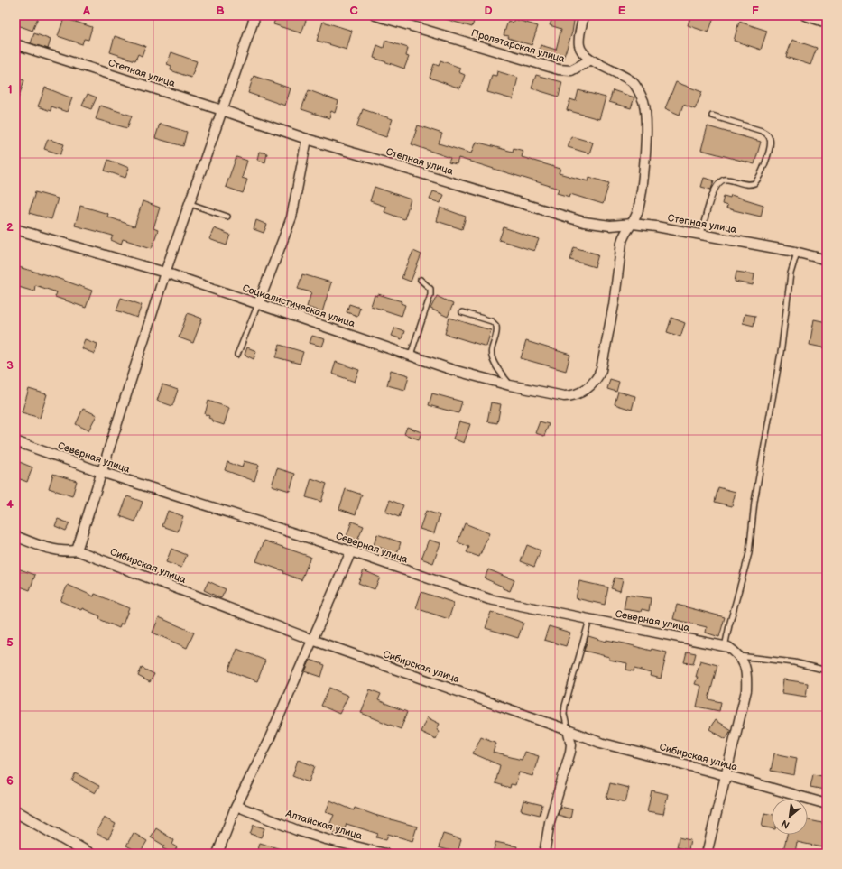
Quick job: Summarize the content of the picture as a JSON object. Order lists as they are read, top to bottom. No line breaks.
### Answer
{"streets":{"street":["Пролетарская улица","Степная улица","Социалистическая улица","Северная улица","Сибирская улица","Алтайская улица"]},"crossings":[["Степная улица","Социалистическая улица"]],"north":"bottom left","grid":{"columns":["A","B","C","D","E","F"],"rows":["1","2","3","4","5","6"]}}
